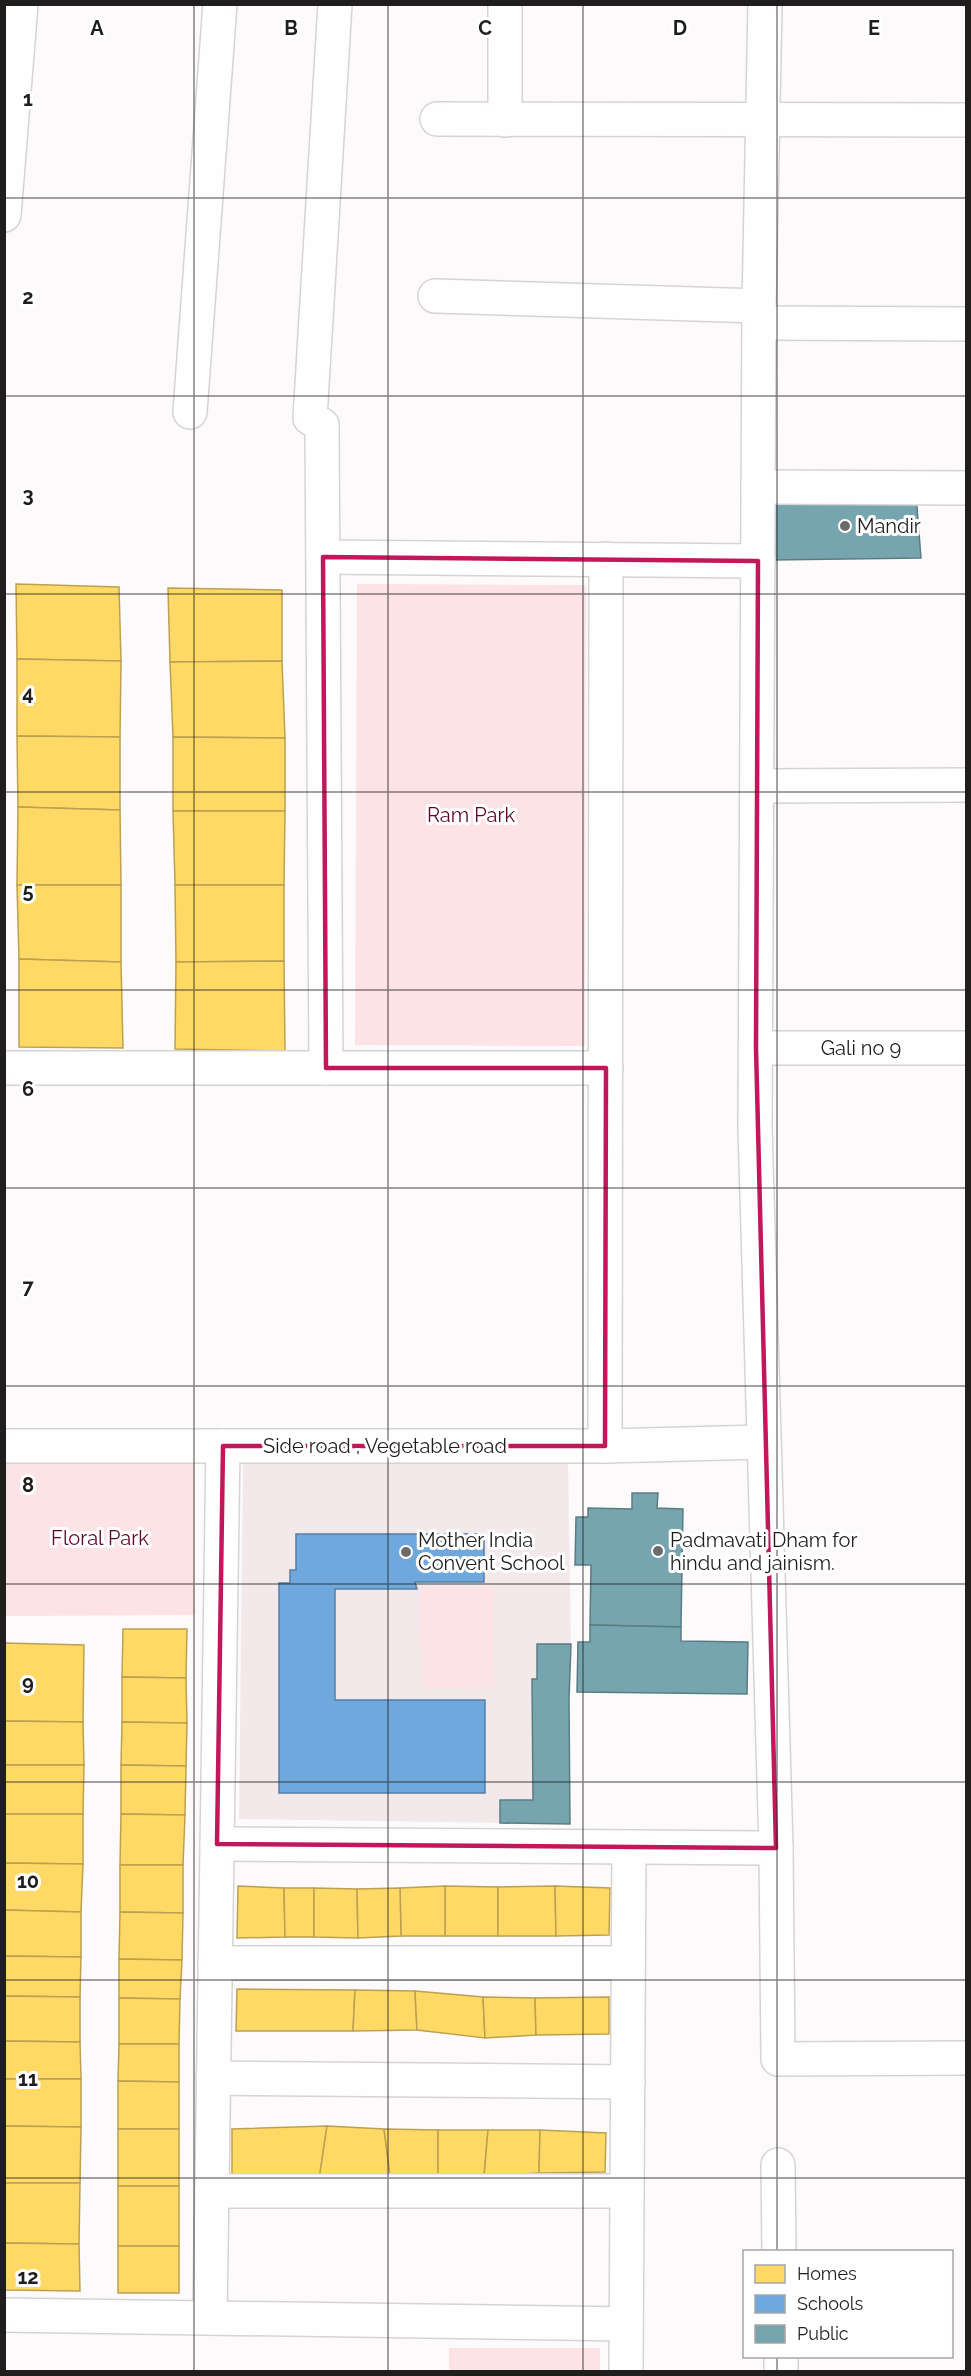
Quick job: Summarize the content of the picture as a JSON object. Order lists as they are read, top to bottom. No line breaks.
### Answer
{"streets":{"street":["Gali no 9","Side road , Vegetable road"]},"parks":["Ram Park","Floral Park"],"places":["Mandir","Padmavati Dham for hindu and jainism.","Mother India Convent School"],"legend":["Homes","Schools","Public"],"grid":{"columns":["A","B","C","D","E"],"rows":["1","2","3","4","5","6","7","8","9","10","11","12"]}}
